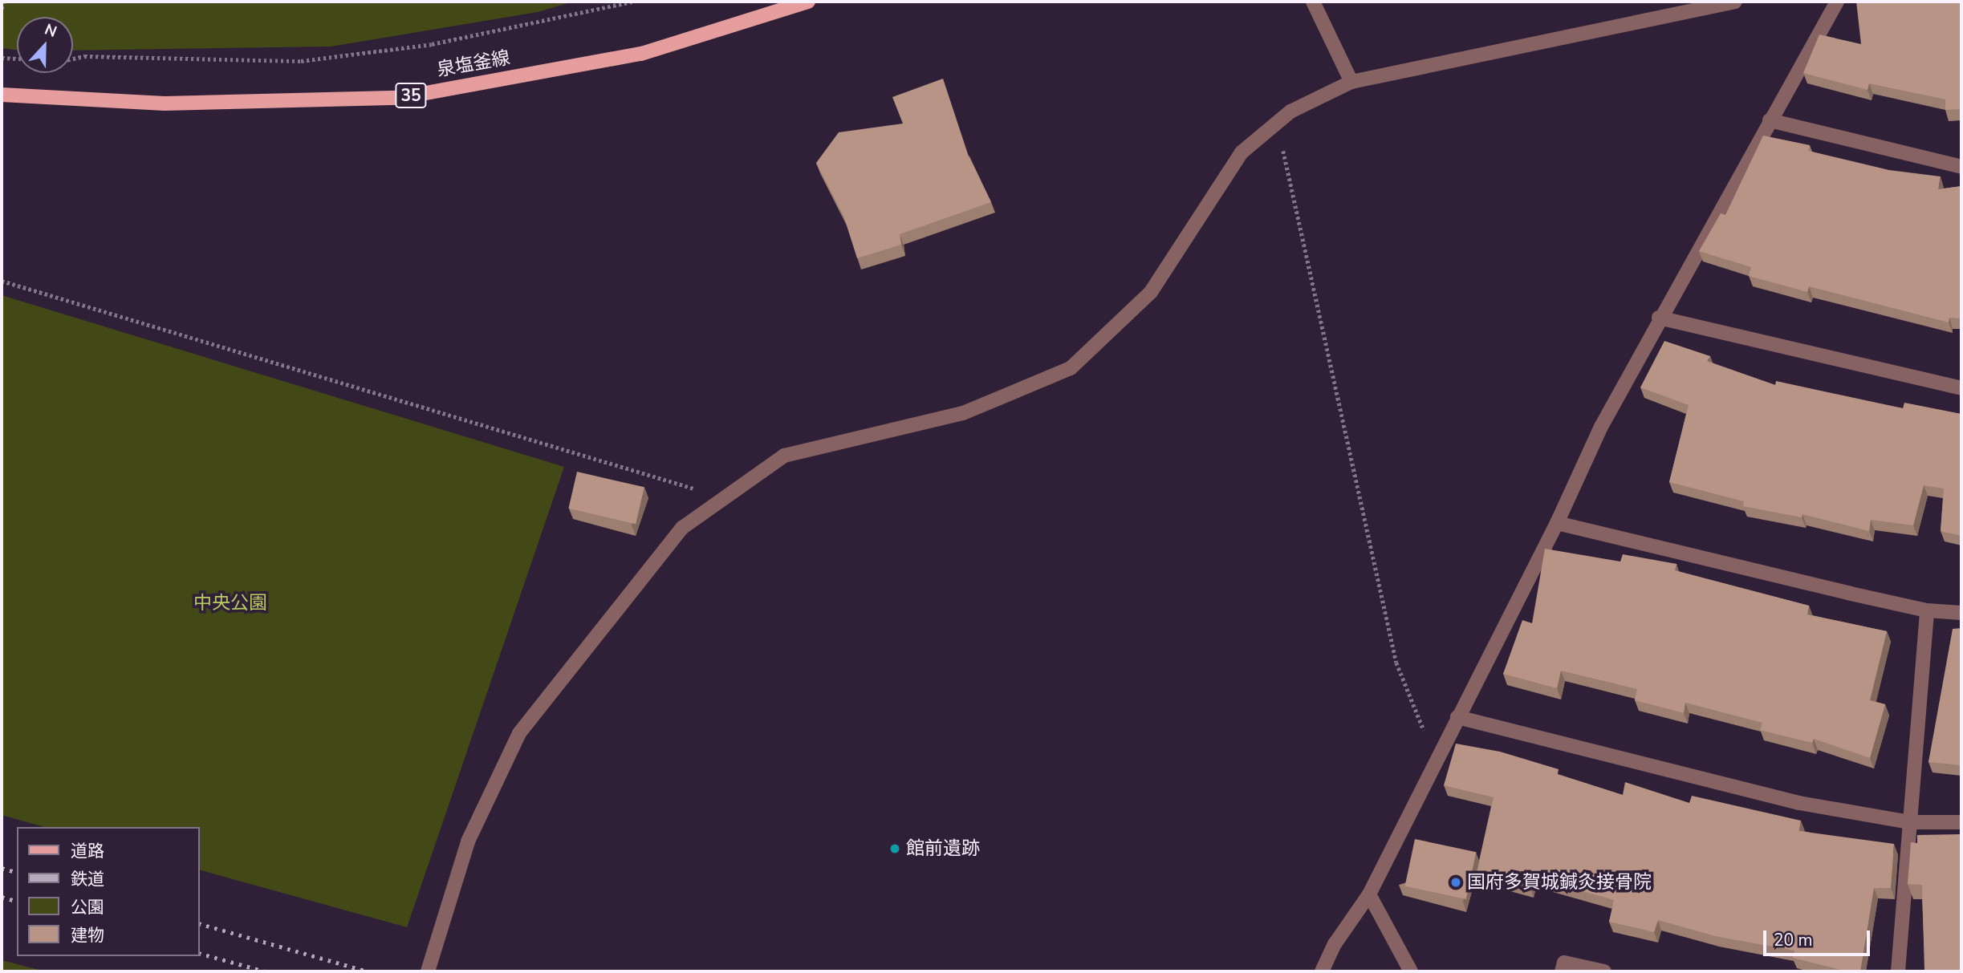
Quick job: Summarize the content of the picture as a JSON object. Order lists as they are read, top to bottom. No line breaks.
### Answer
{"streets":{"main road":["泉塩釜線","35"]},"parks":["中央公園"],"places":["館前遺跡","国府多賀城鍼灸接骨院"],"legend":["道路","鉄道","公園","建物"],"scale_bar":"20 m","north":"top"}
